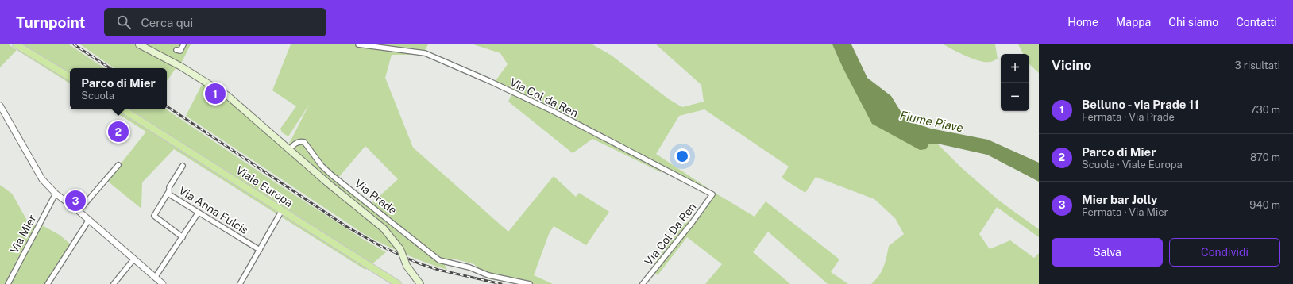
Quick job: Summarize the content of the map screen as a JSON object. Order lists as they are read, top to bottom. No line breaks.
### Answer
{"streets":{"main road":["Viale Europa","Via Prade"],"street":["Via Col da Ren","Via Anna Fulcis","Via Mier","Via Col Da Ren"]},"crossings":[["Via Col da Ren","Via Col Da Ren"]],"water":["Fiume Piave"],"page":{"header":"Turnpoint","search":"Cerca qui","nav":["Home","Mappa","Chi siamo","Contatti"],"heading":["Vicino","3 risultati"],"map_buttons":["+","−"],"popup":["Parco di Mier","Scuola"],"pins":["1","2","3"],"list":[{"mark":"1","name":"Belluno - via Prade 11","note":"Fermata · Via Prade","value":"730 m"},{"mark":"2","name":"Parco di Mier","note":"Scuola · Viale Europa","value":"870 m"},{"mark":"3","name":"Mier bar Jolly","note":"Fermata · Via Mier","value":"940 m"}],"buttons":["Salva","Condividi"]}}
